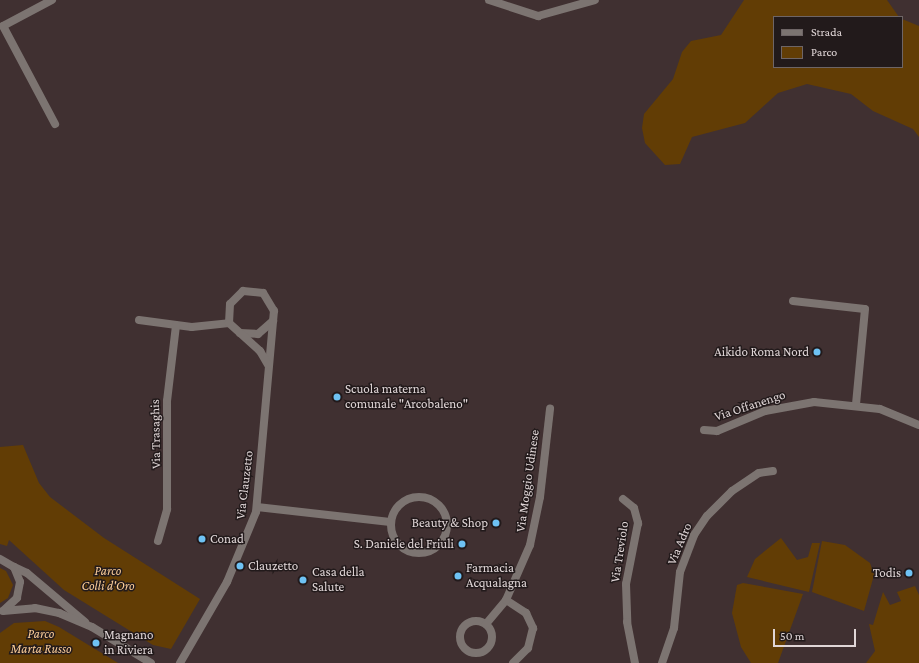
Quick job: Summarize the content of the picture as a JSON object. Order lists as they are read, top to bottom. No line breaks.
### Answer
{"streets":{"street":["Via Offanengo","Via Trasaghis","Via Moggio Udinese","Via Clauzetto","Via Adro","Via Treviolo"]},"parks":["Parco Colli d'Oro","Parco Marta Russo"],"places":["Aikido Roma Nord","Scuola materna comunale \"Arcobaleno\"","Beauty & Shop","Conad","S. Daniele del Friuli","Clauzetto","Todis","Farmacia Acqualagna","Casa della Salute","Magnano in Riviera"],"legend":["Strada","Parco"],"scale_bar":"50 m"}
